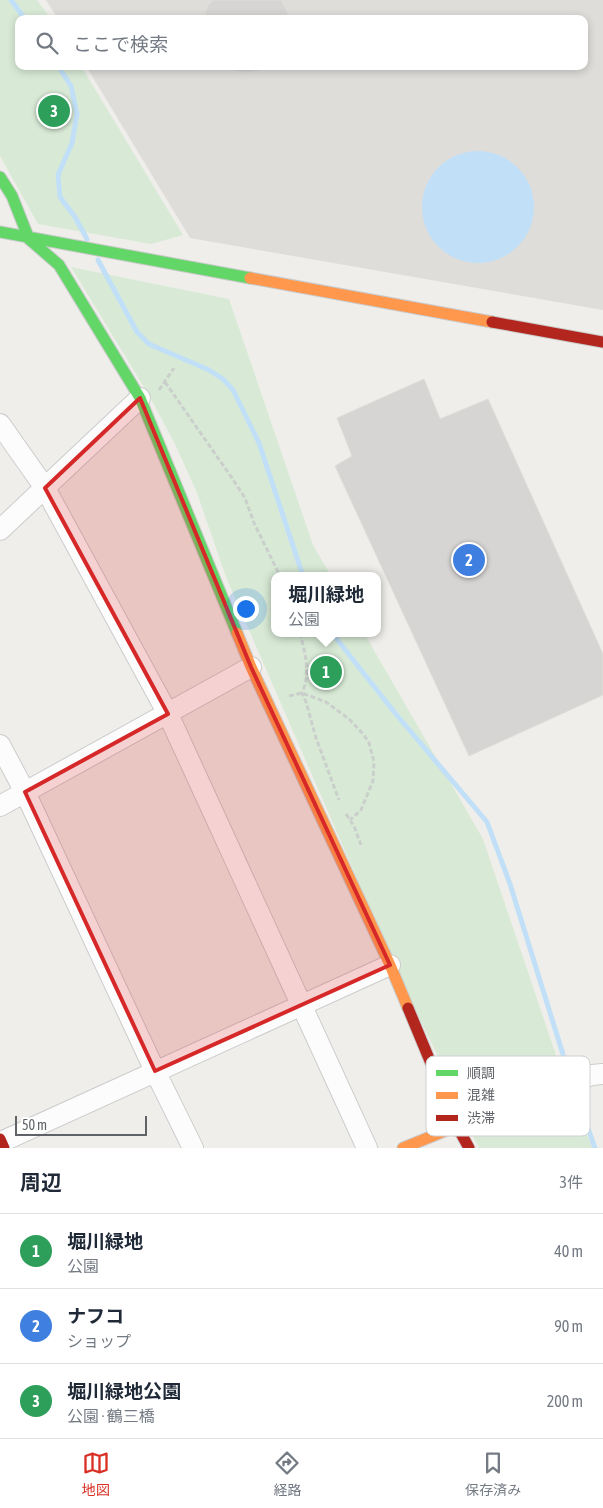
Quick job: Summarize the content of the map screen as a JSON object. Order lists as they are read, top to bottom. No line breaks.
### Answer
{"legend":["順調","混雑","渋滞"],"scale_bar":"50 m","page":{"search":"ここで検索","pins":["3","2","1"],"popup":["堀川緑地","公園"],"scale":"50 m","heading":["周辺","3件"],"list":[{"mark":"1","name":"堀川緑地","note":"公園","value":"40 m"},{"mark":"2","name":"ナフコ","note":"ショップ","value":"90 m"},{"mark":"3","name":"堀川緑地公園","note":"公園 · 鶴三橋","value":"200 m"}],"nav":["地図","経路","保存済み"]}}
